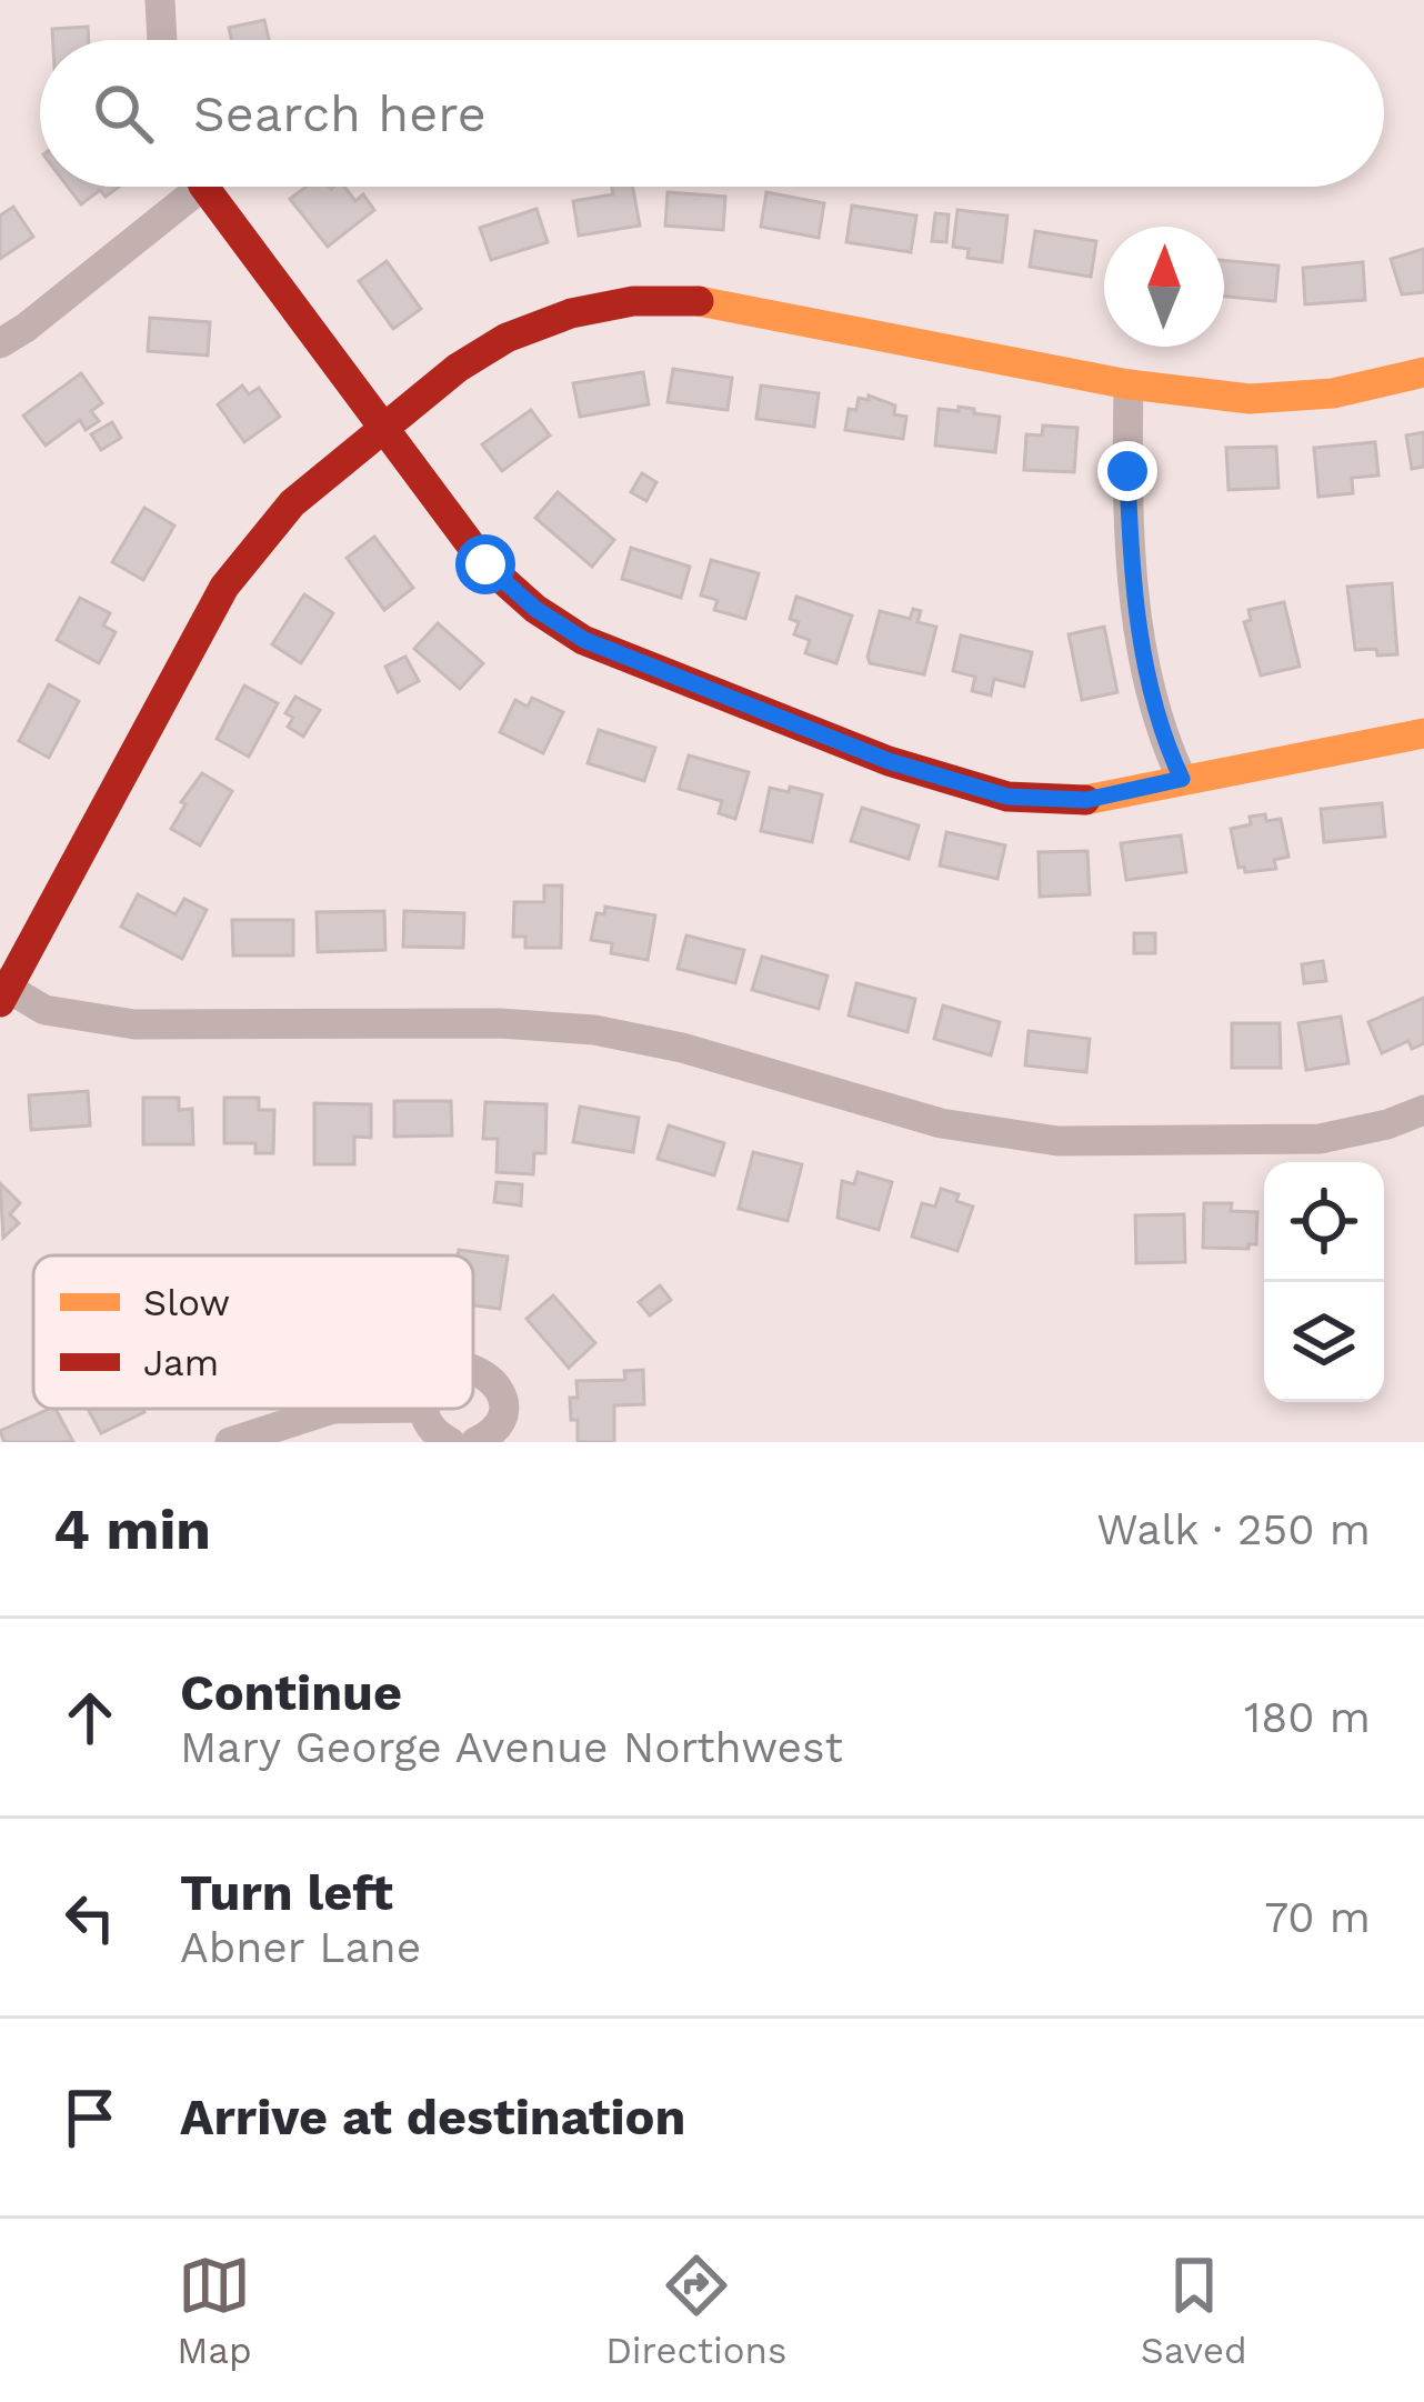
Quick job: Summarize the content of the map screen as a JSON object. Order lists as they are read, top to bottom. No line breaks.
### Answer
{"legend":["Slow","Jam"],"north":"top","page":{"search":"Search here","heading":["4 min","Walk · 250 m"],"list":[["Continue","Mary George Avenue Northwest","180 m"],["Turn left","Abner Lane","70 m"],"Arrive at destination"],"nav":["Map","Directions","Saved"]}}
